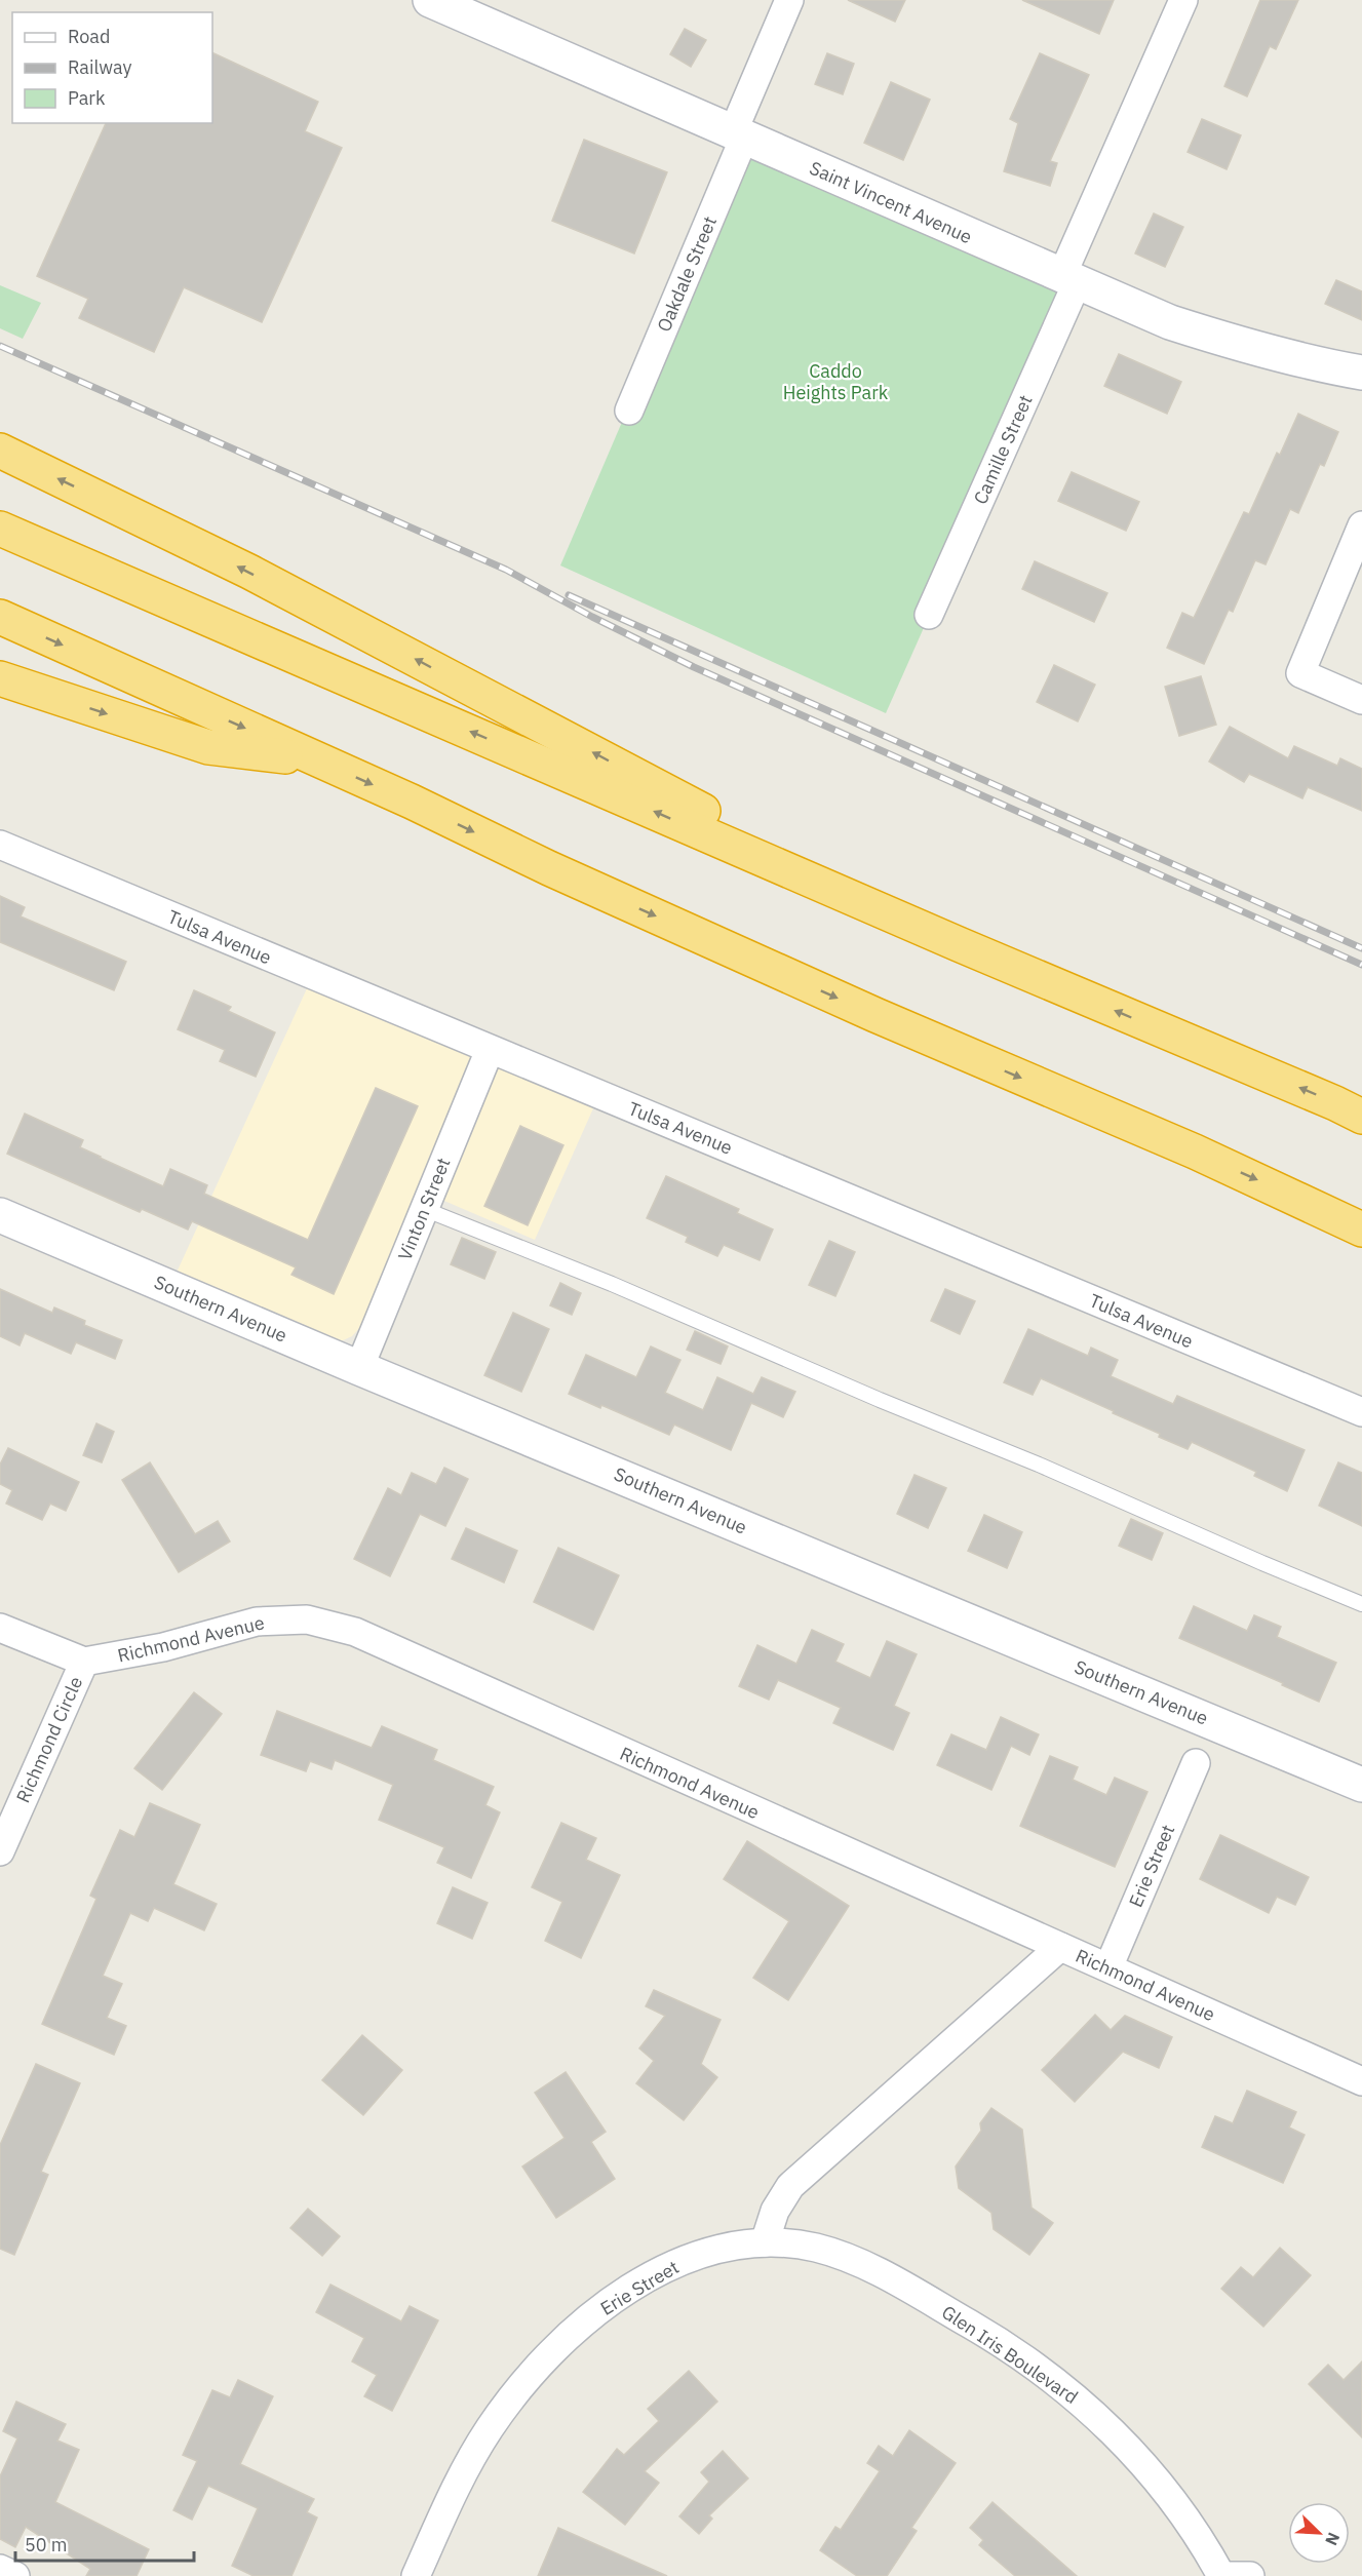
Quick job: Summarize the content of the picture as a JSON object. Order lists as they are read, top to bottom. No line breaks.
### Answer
{"streets":{"street":["Saint Vincent Avenue","Oakdale Street","Camille Street","Tulsa Avenue","Vinton Street","Southern Avenue","Richmond Avenue","Richmond Circle","Erie Street","Glen Iris Boulevard"]},"crossings":[["Saint Vincent Avenue","Oakdale Street"],["Saint Vincent Avenue","Camille Street"],["Tulsa Avenue","Vinton Street"],["Vinton Street","Southern Avenue"],["Richmond Avenue","Richmond Circle"],["Richmond Avenue","Erie Street"],["Erie Street","Glen Iris Boulevard"]],"parks":["Caddo Heights Park"],"legend":["Road","Railway","Park"],"scale_bar":"50 m","north":"bottom right"}
